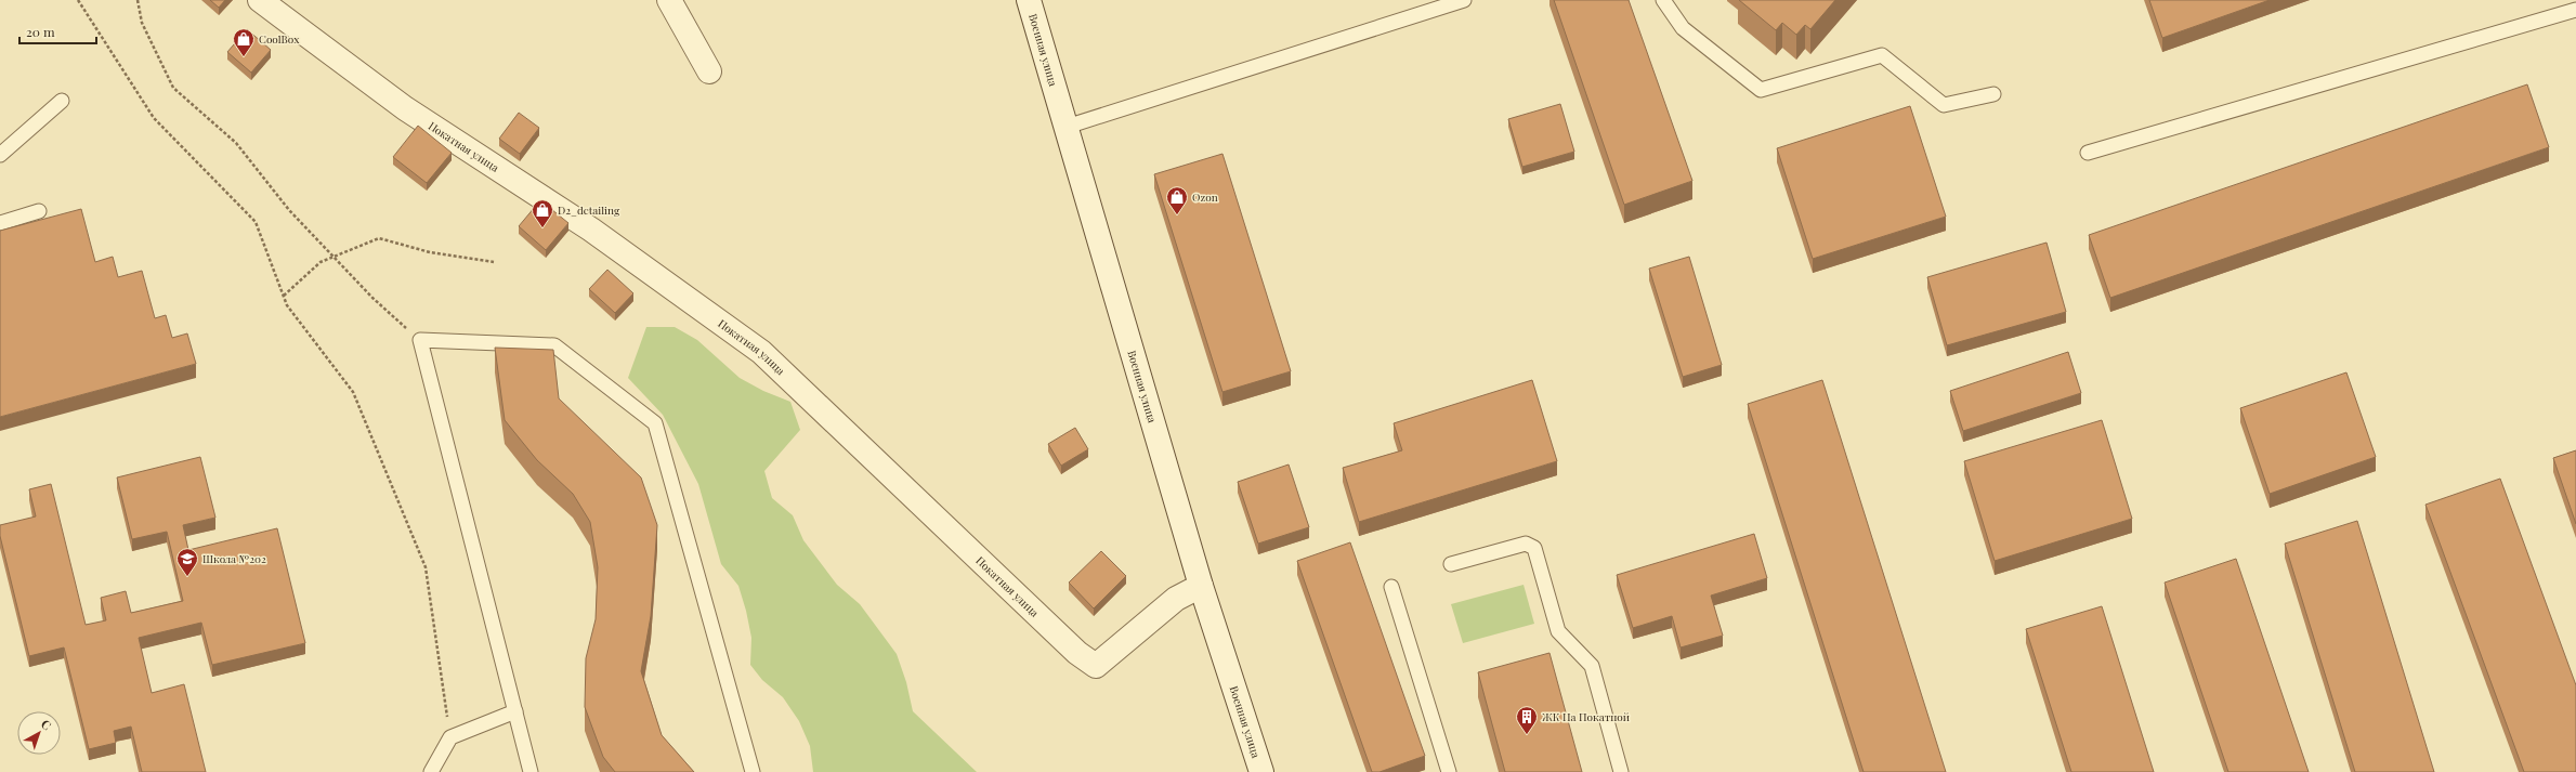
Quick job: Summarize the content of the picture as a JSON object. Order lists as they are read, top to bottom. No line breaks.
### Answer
{"streets":{"street":["Военная улица","Покатная улица"]},"crossings":[["Военная улица","Покатная улица"]],"places":{"shop":["CoolBox","Ozon","D2_detailing"],"school or university":["Школа №202"],"building":["ЖК На Покатной"]},"scale_bar":"20 m","north":"top right"}
